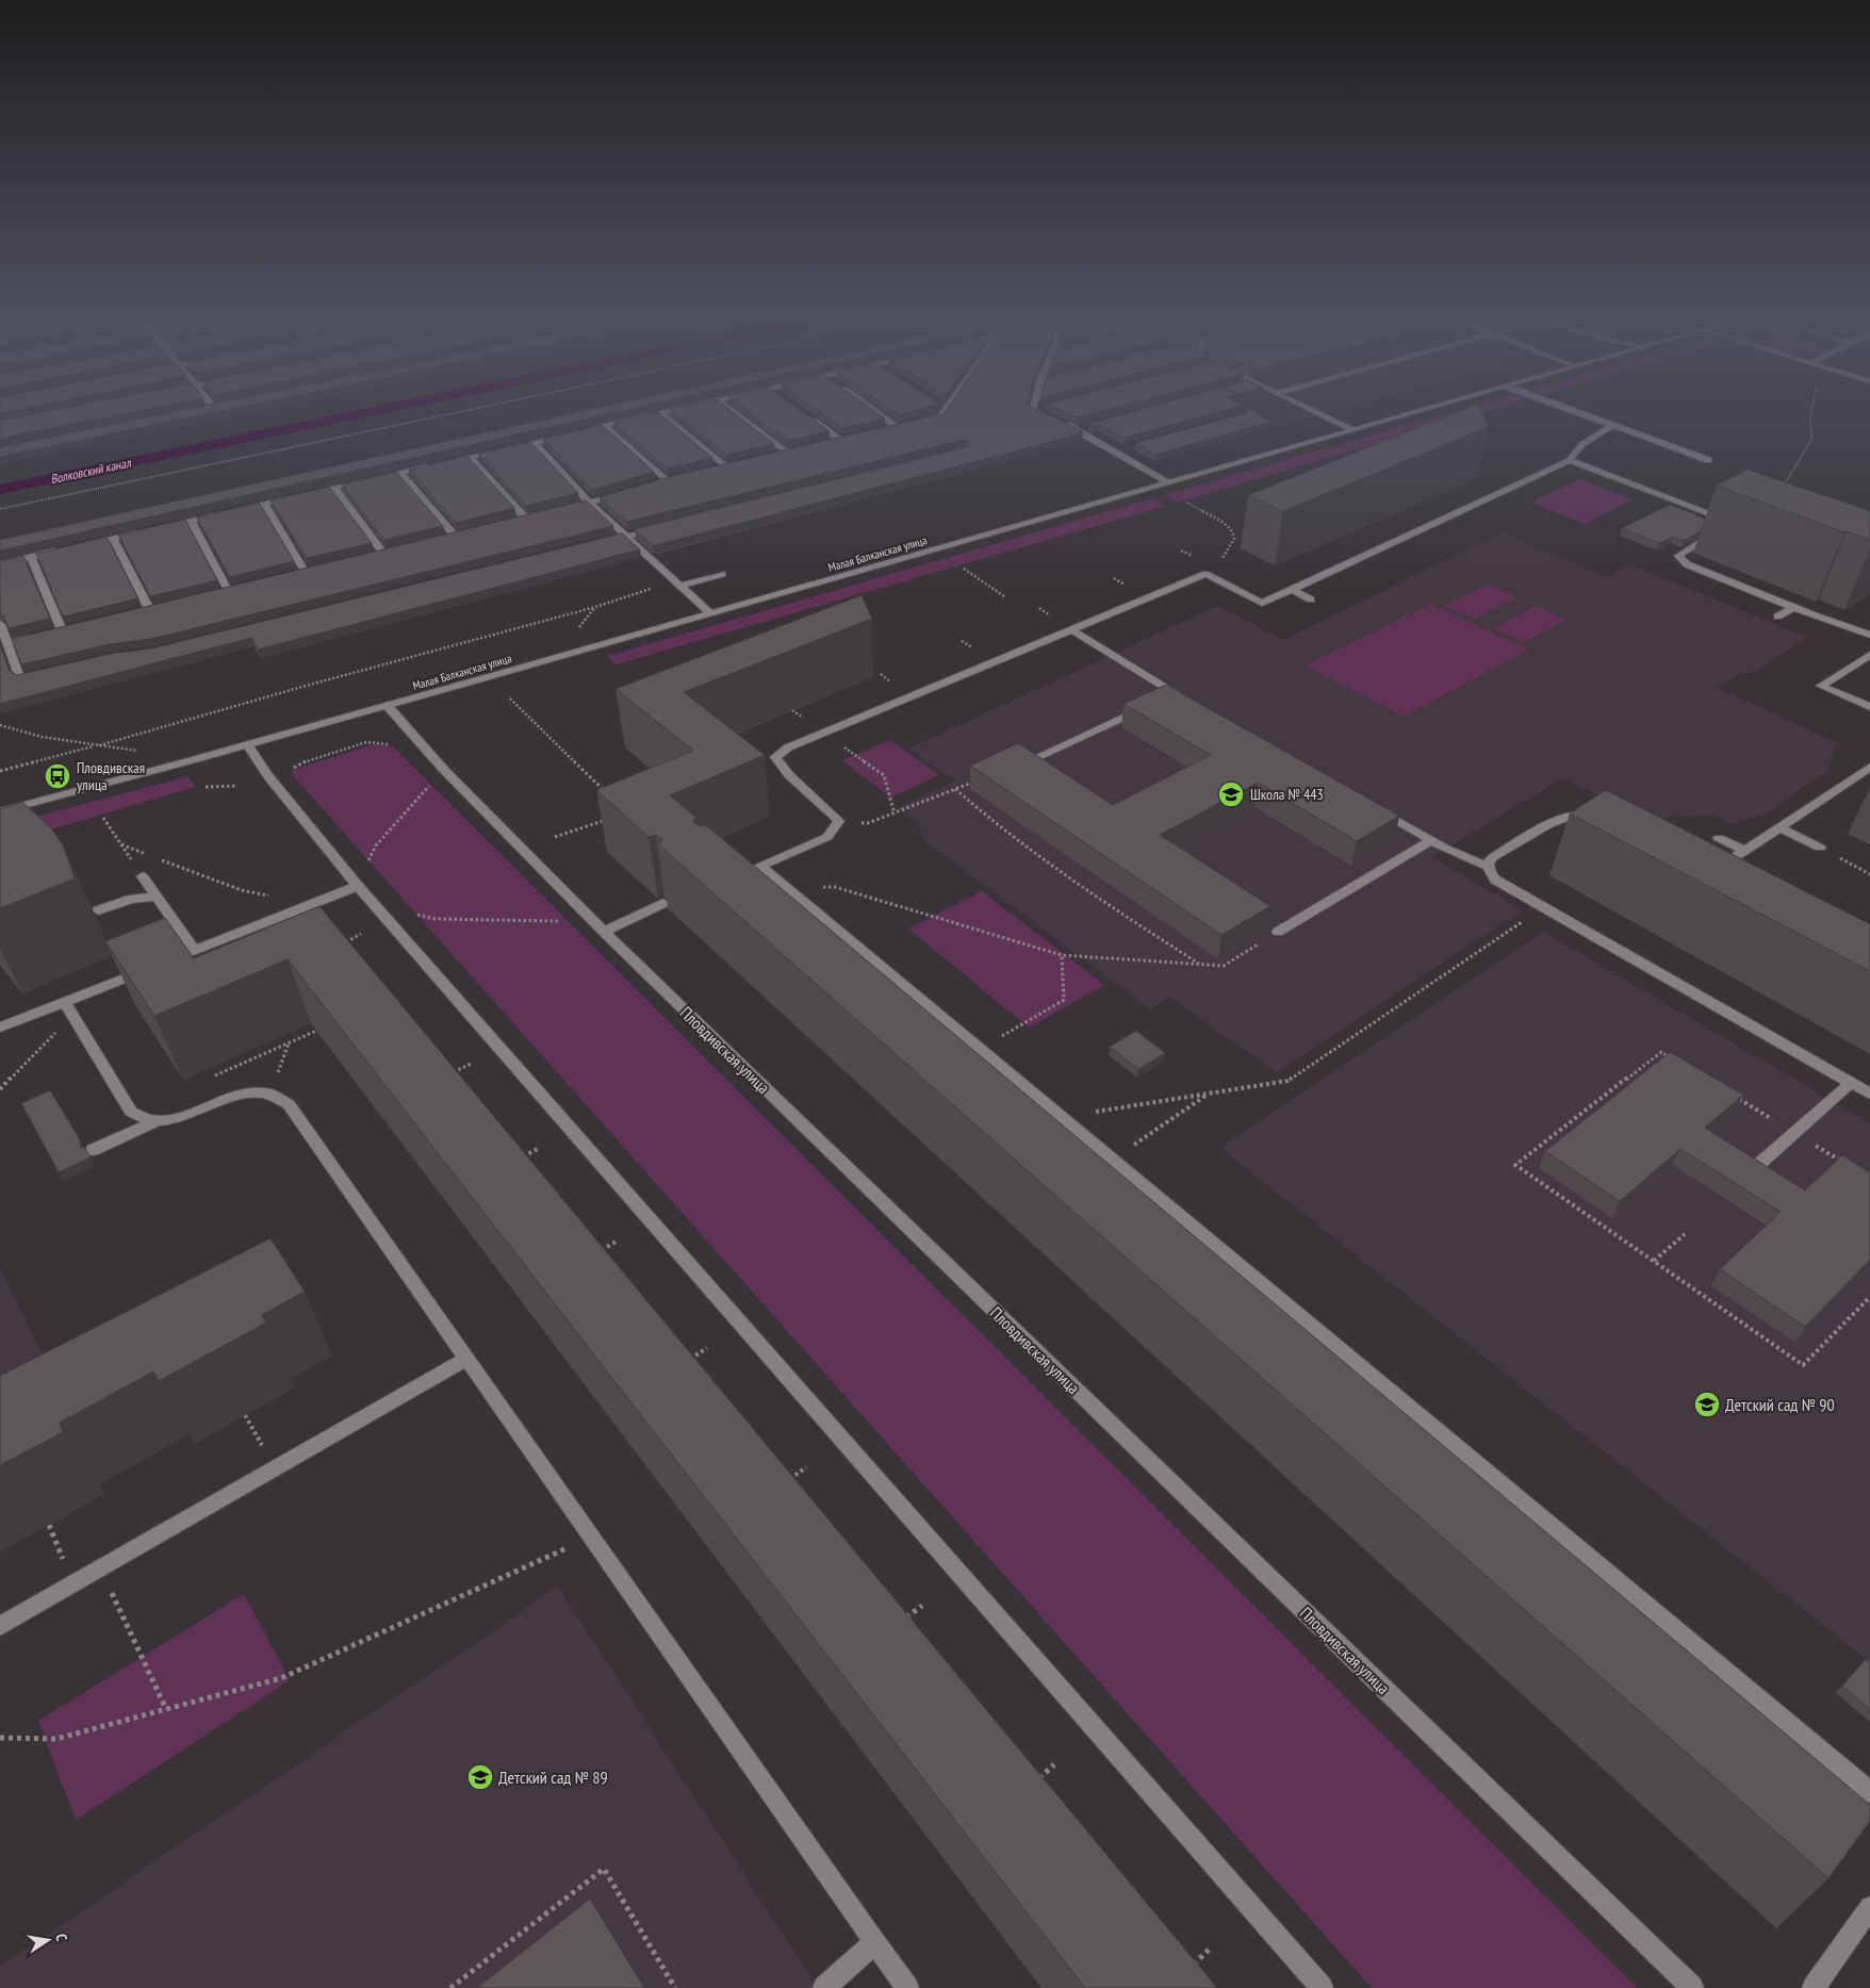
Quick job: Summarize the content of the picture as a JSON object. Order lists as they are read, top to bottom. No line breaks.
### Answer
{"streets":{"street":["Малая Балканская улица","Пловдивская улица"]},"crossings":[["Малая Балканская улица","Пловдивская улица"]],"water":["Волковский канал"],"places":{"bus stop":["Пловдивская улица"],"school or university":["Школа № 443","Детский сад № 90","Детский сад № 89"]},"north":"right"}
